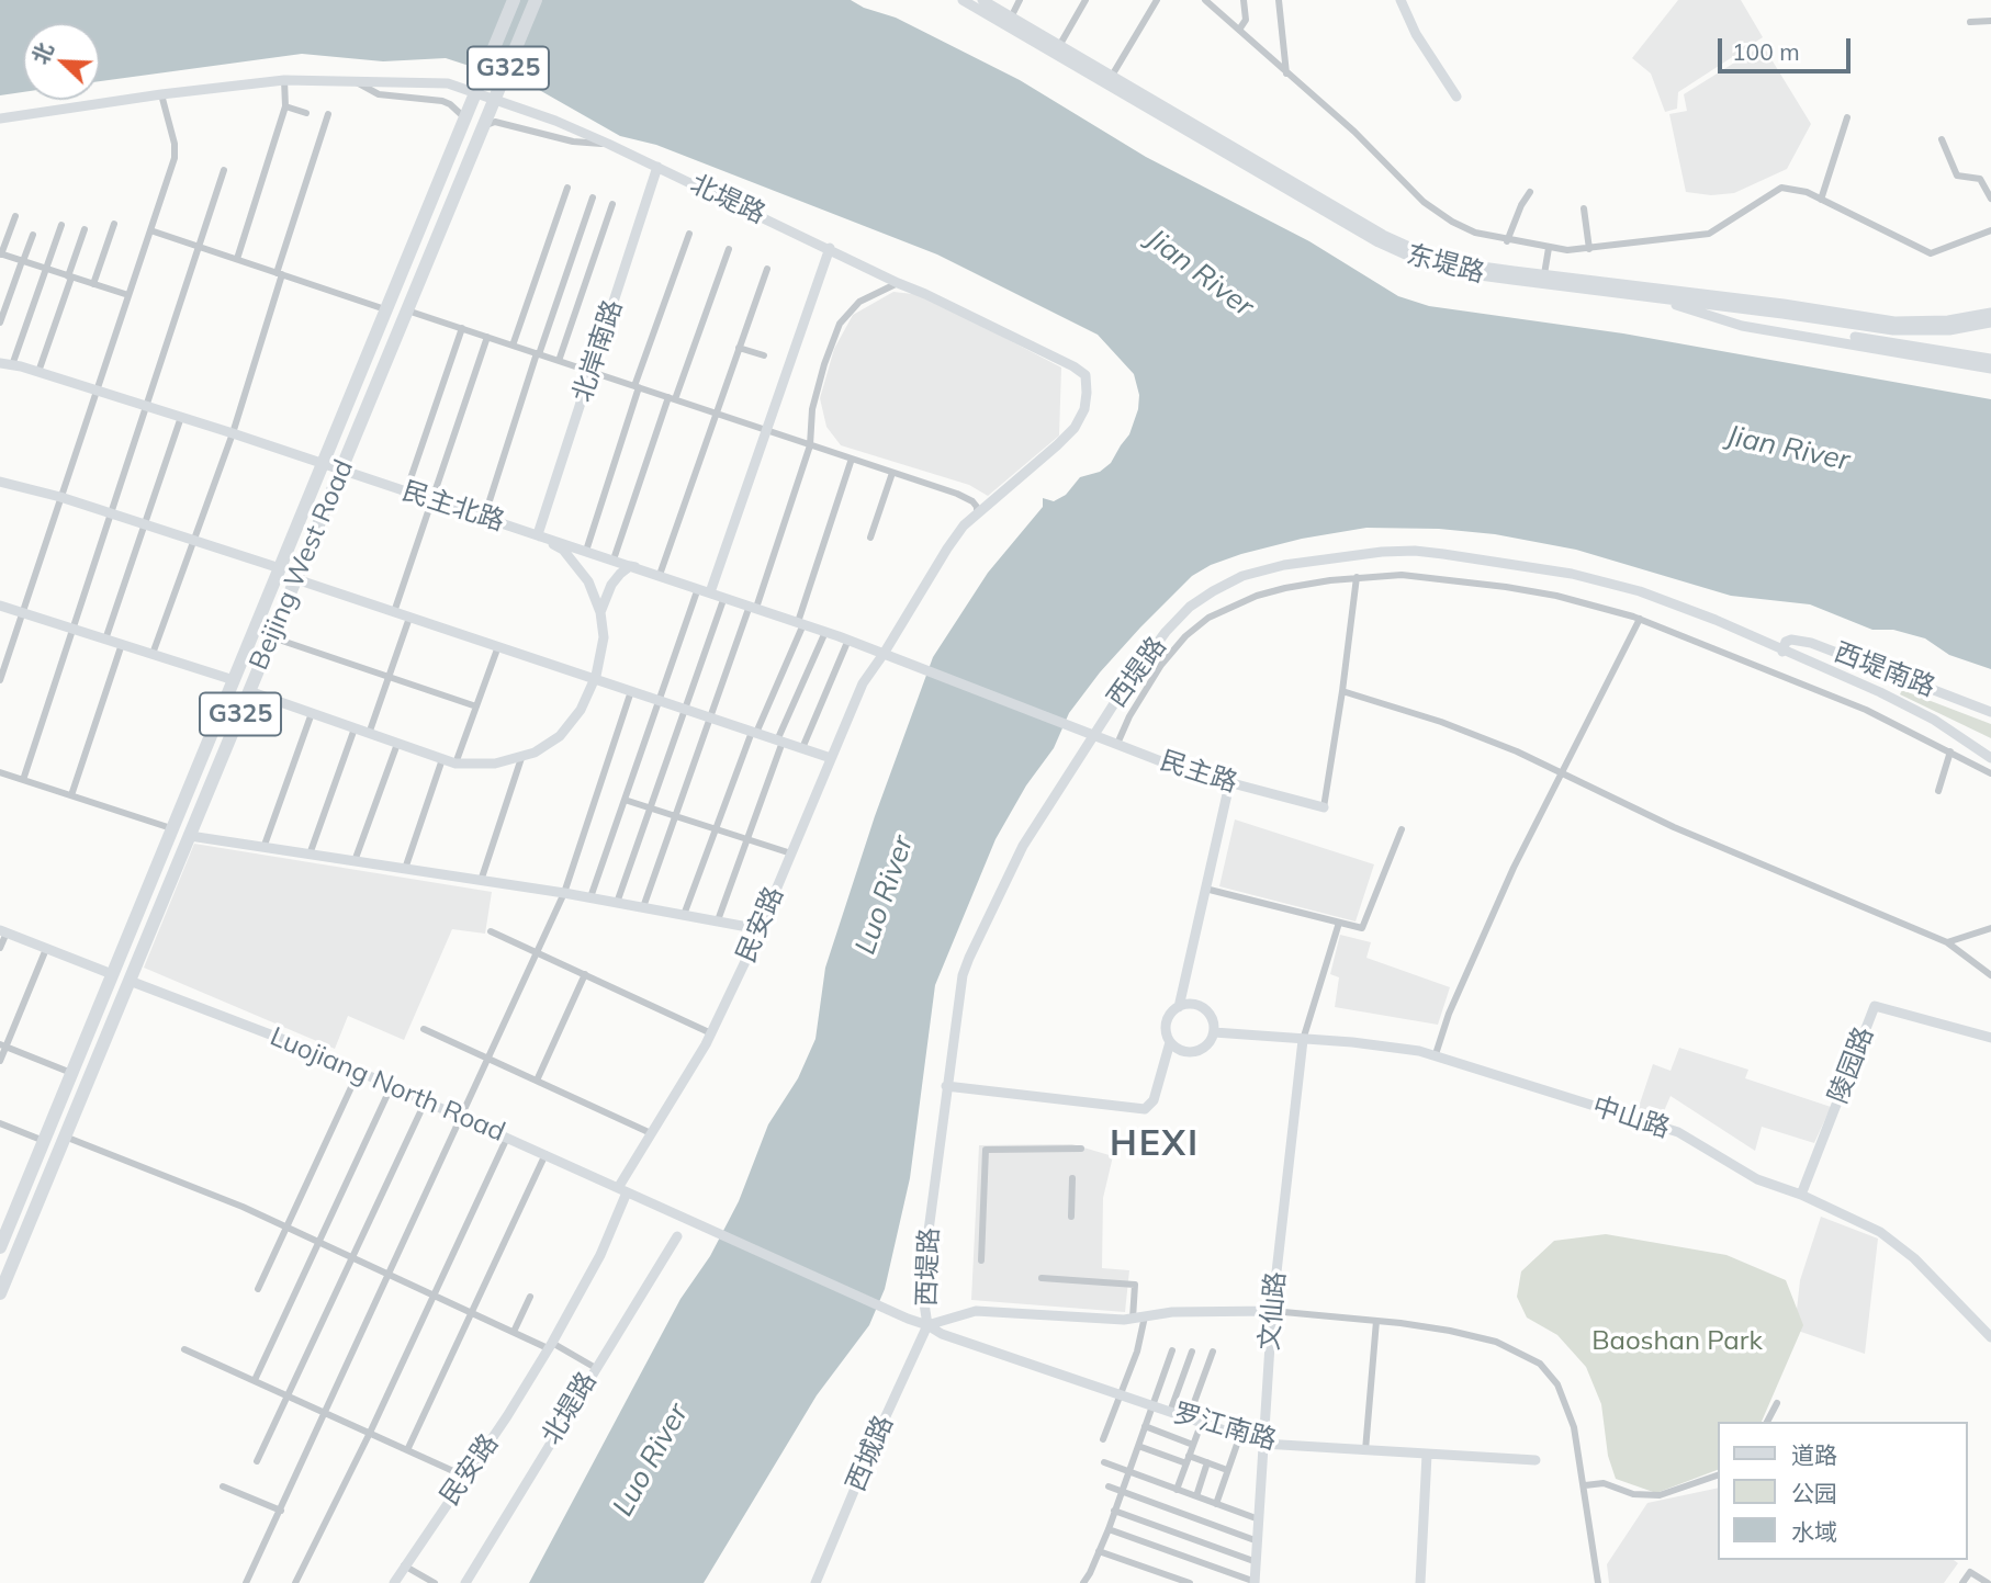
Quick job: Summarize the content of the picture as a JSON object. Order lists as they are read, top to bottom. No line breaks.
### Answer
{"streets":{"highway":["G325","Beijing West Road"],"street":["北堤路","东堤路","北岸南路","民主北路","西堤南路","西堤路","民主路","民安路","陵园路","Luojiang North Road","中山路","文仙路","罗江南路","西城路"]},"crossings":[["G325","Beijing West Road"],["北堤路","北岸南路"],["北堤路","民主北路"],["北堤路","民安路"],["北岸南路","民主北路"],["民主北路","Beijing West Road"],["民主北路","民主路"],["民主北路","民安路"],["Beijing West Road","Luojiang North Road"],["西堤南路","西堤路"],["西堤路","民主路"],["西堤路","罗江南路"],["西堤路","西城路"],["民安路","Luojiang North Road"],["陵园路","中山路"],["Luojiang North Road","罗江南路"],["中山路","文仙路"],["文仙路","罗江南路"],["罗江南路","西城路"]],"districts":["HEXI"],"water":["Jian River","Luo River"],"parks":["Baoshan Park"],"legend":["道路","公园","水域"],"scale_bar":"100 m","north":"top left"}
